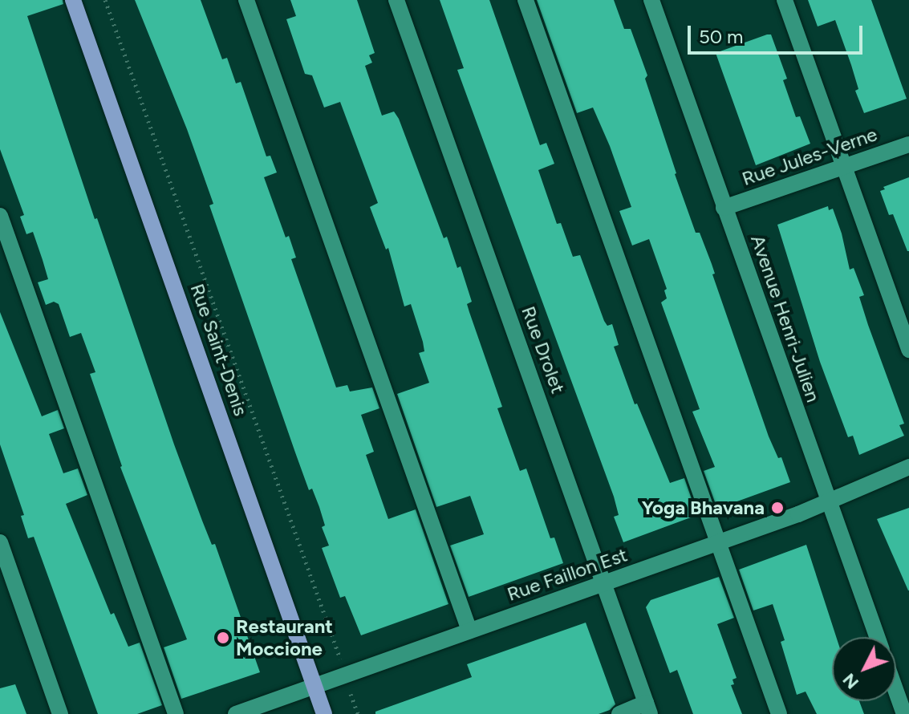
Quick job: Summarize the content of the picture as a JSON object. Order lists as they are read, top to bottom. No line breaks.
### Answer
{"streets":{"main road":["Rue Saint-Denis"],"street":["Rue Jules-Verne","Avenue Henri-Julien","Rue Drolet","Rue Faillon Est"]},"crossings":[["Rue Jules-Verne","Avenue Henri-Julien"],["Avenue Henri-Julien","Rue Faillon Est"],["Rue Saint-Denis","Rue Faillon Est"],["Rue Drolet","Rue Faillon Est"]],"places":["Yoga Bhavana","Restaurant Moccione"],"scale_bar":"50 m","north":"bottom left"}
